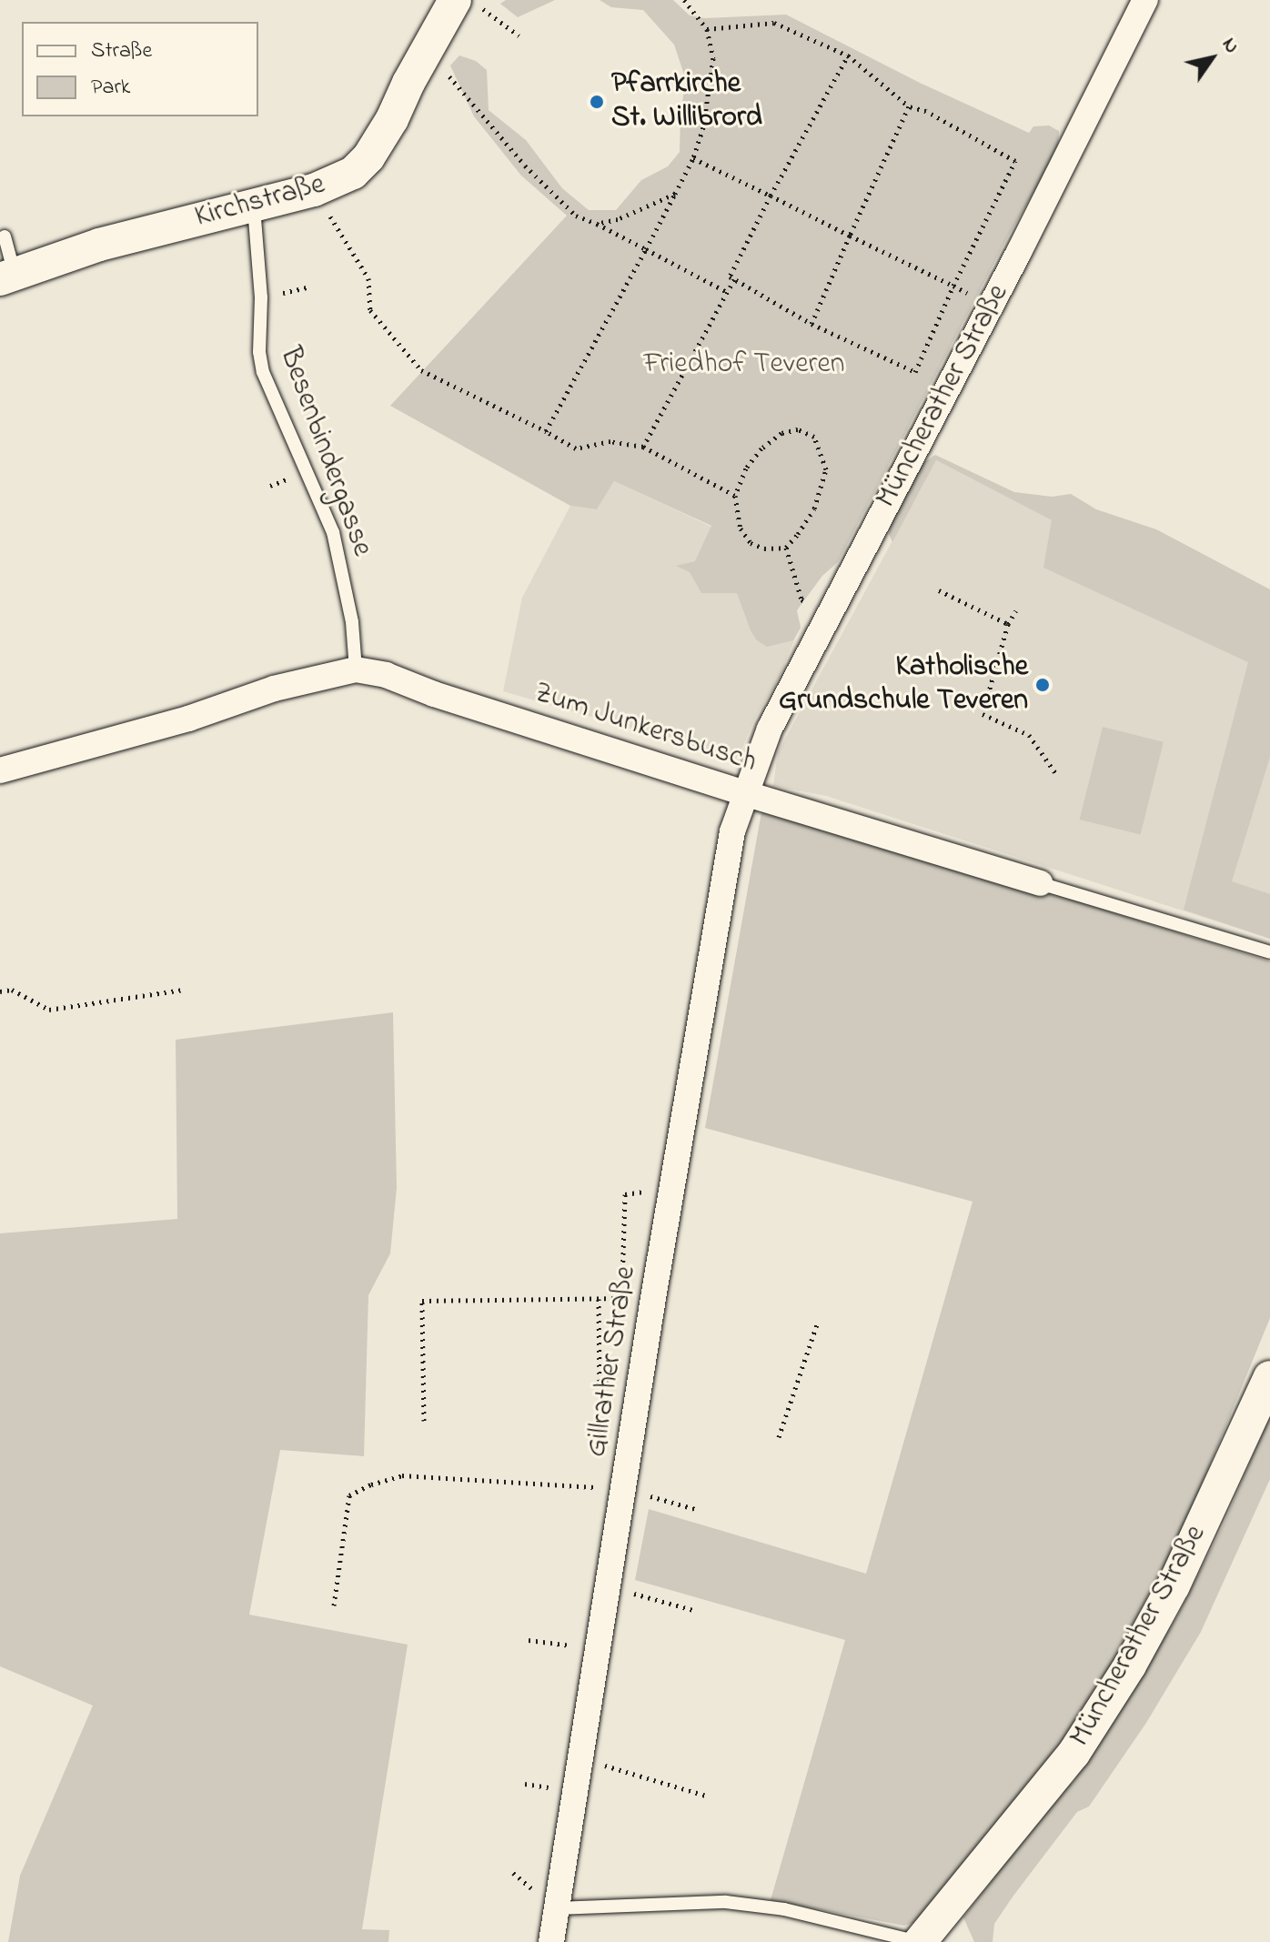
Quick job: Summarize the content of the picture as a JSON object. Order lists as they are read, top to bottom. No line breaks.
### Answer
{"streets":{"street":["Kirchstraße","Müncherather Straße","Zum Junkersbusch","Gillrather Straße"],"lane":["Besenbindergasse"]},"crossings":[["Kirchstraße","Besenbindergasse"],["Müncherather Straße","Zum Junkersbusch"],["Müncherather Straße","Gillrather Straße"],["Besenbindergasse","Zum Junkersbusch"],["Zum Junkersbusch","Gillrather Straße"]],"parks":["Friedhof Teveren"],"places":["Pfarrkirche St. Willibrord","Katholische Grundschule Teveren"],"legend":["Straße","Park"],"north":"top right"}
